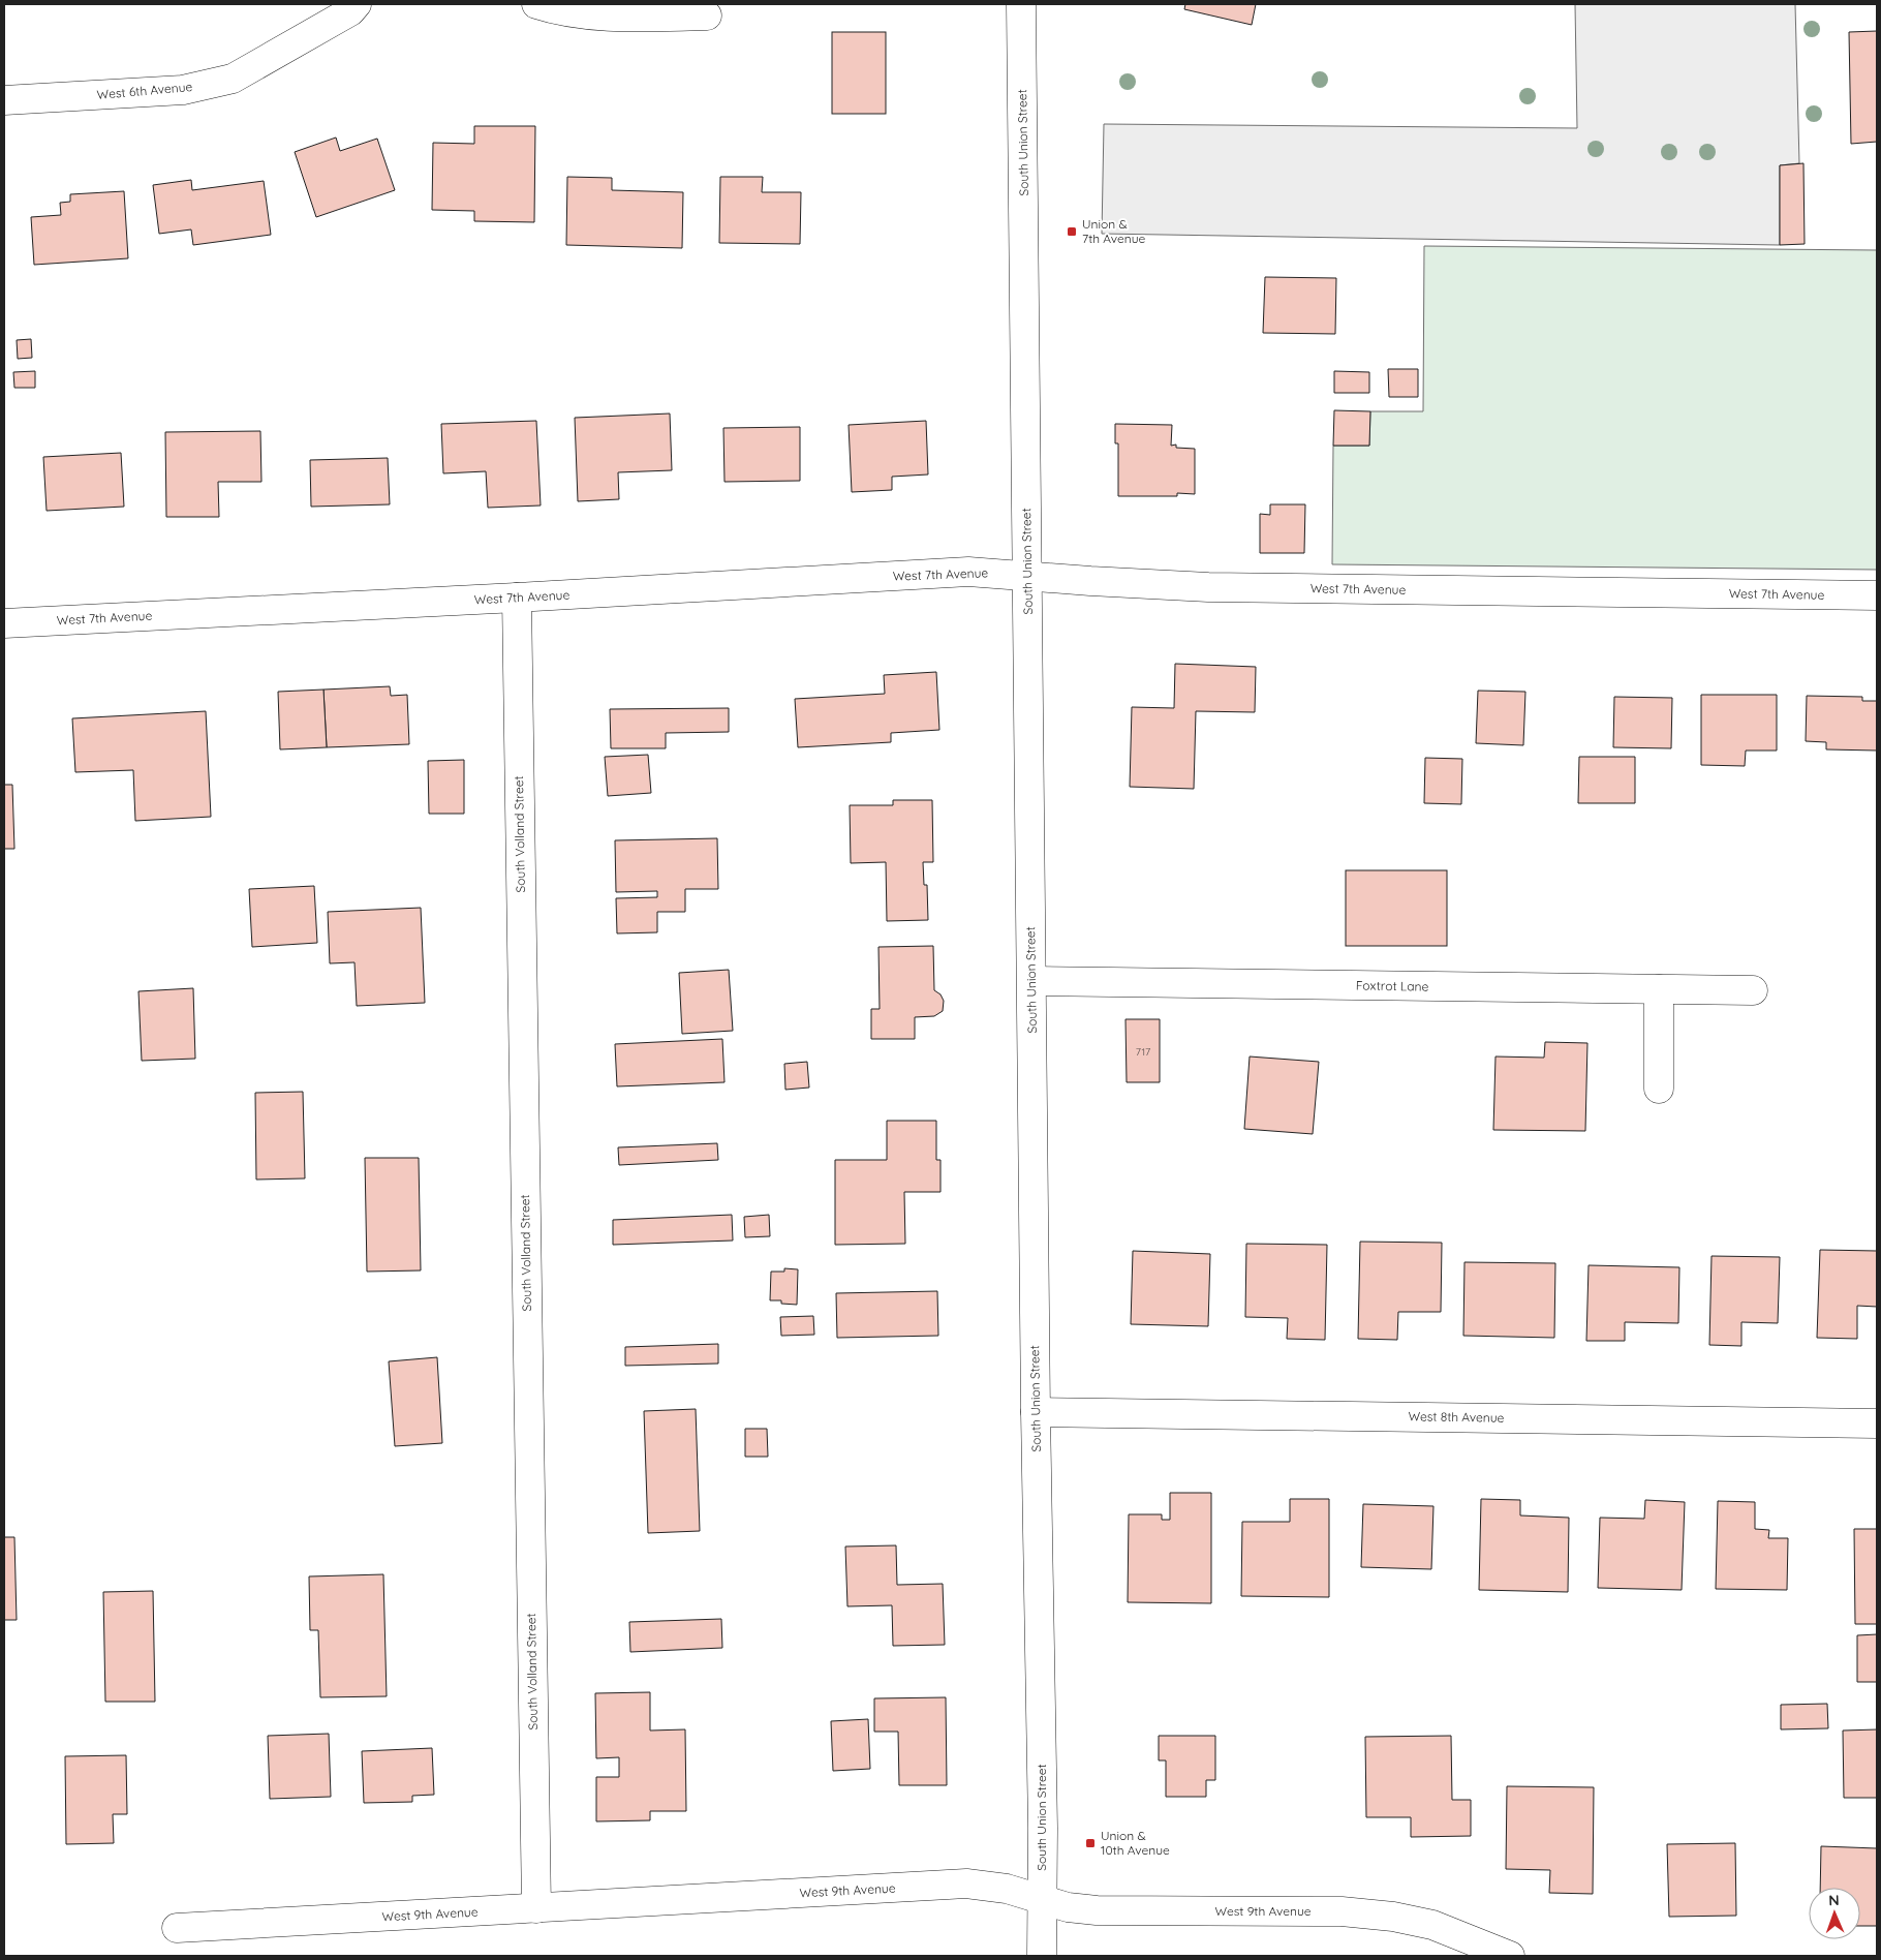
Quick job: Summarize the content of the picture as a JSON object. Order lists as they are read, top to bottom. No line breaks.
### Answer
{"streets":{"street":["West 6th Avenue","South Union Street","West 7th Avenue","South Volland Street","Foxtrot Lane","West 8th Avenue","West 9th Avenue"]},"crossings":[["South Union Street","West 7th Avenue"],["South Union Street","Foxtrot Lane"],["South Union Street","West 8th Avenue"],["South Union Street","West 9th Avenue"],["West 7th Avenue","South Volland Street"],["South Volland Street","West 9th Avenue"]],"places":{"transit":["Union & 7th Avenue","Union & 10th Avenue"]},"house_numbers":["717"],"north":"top"}
